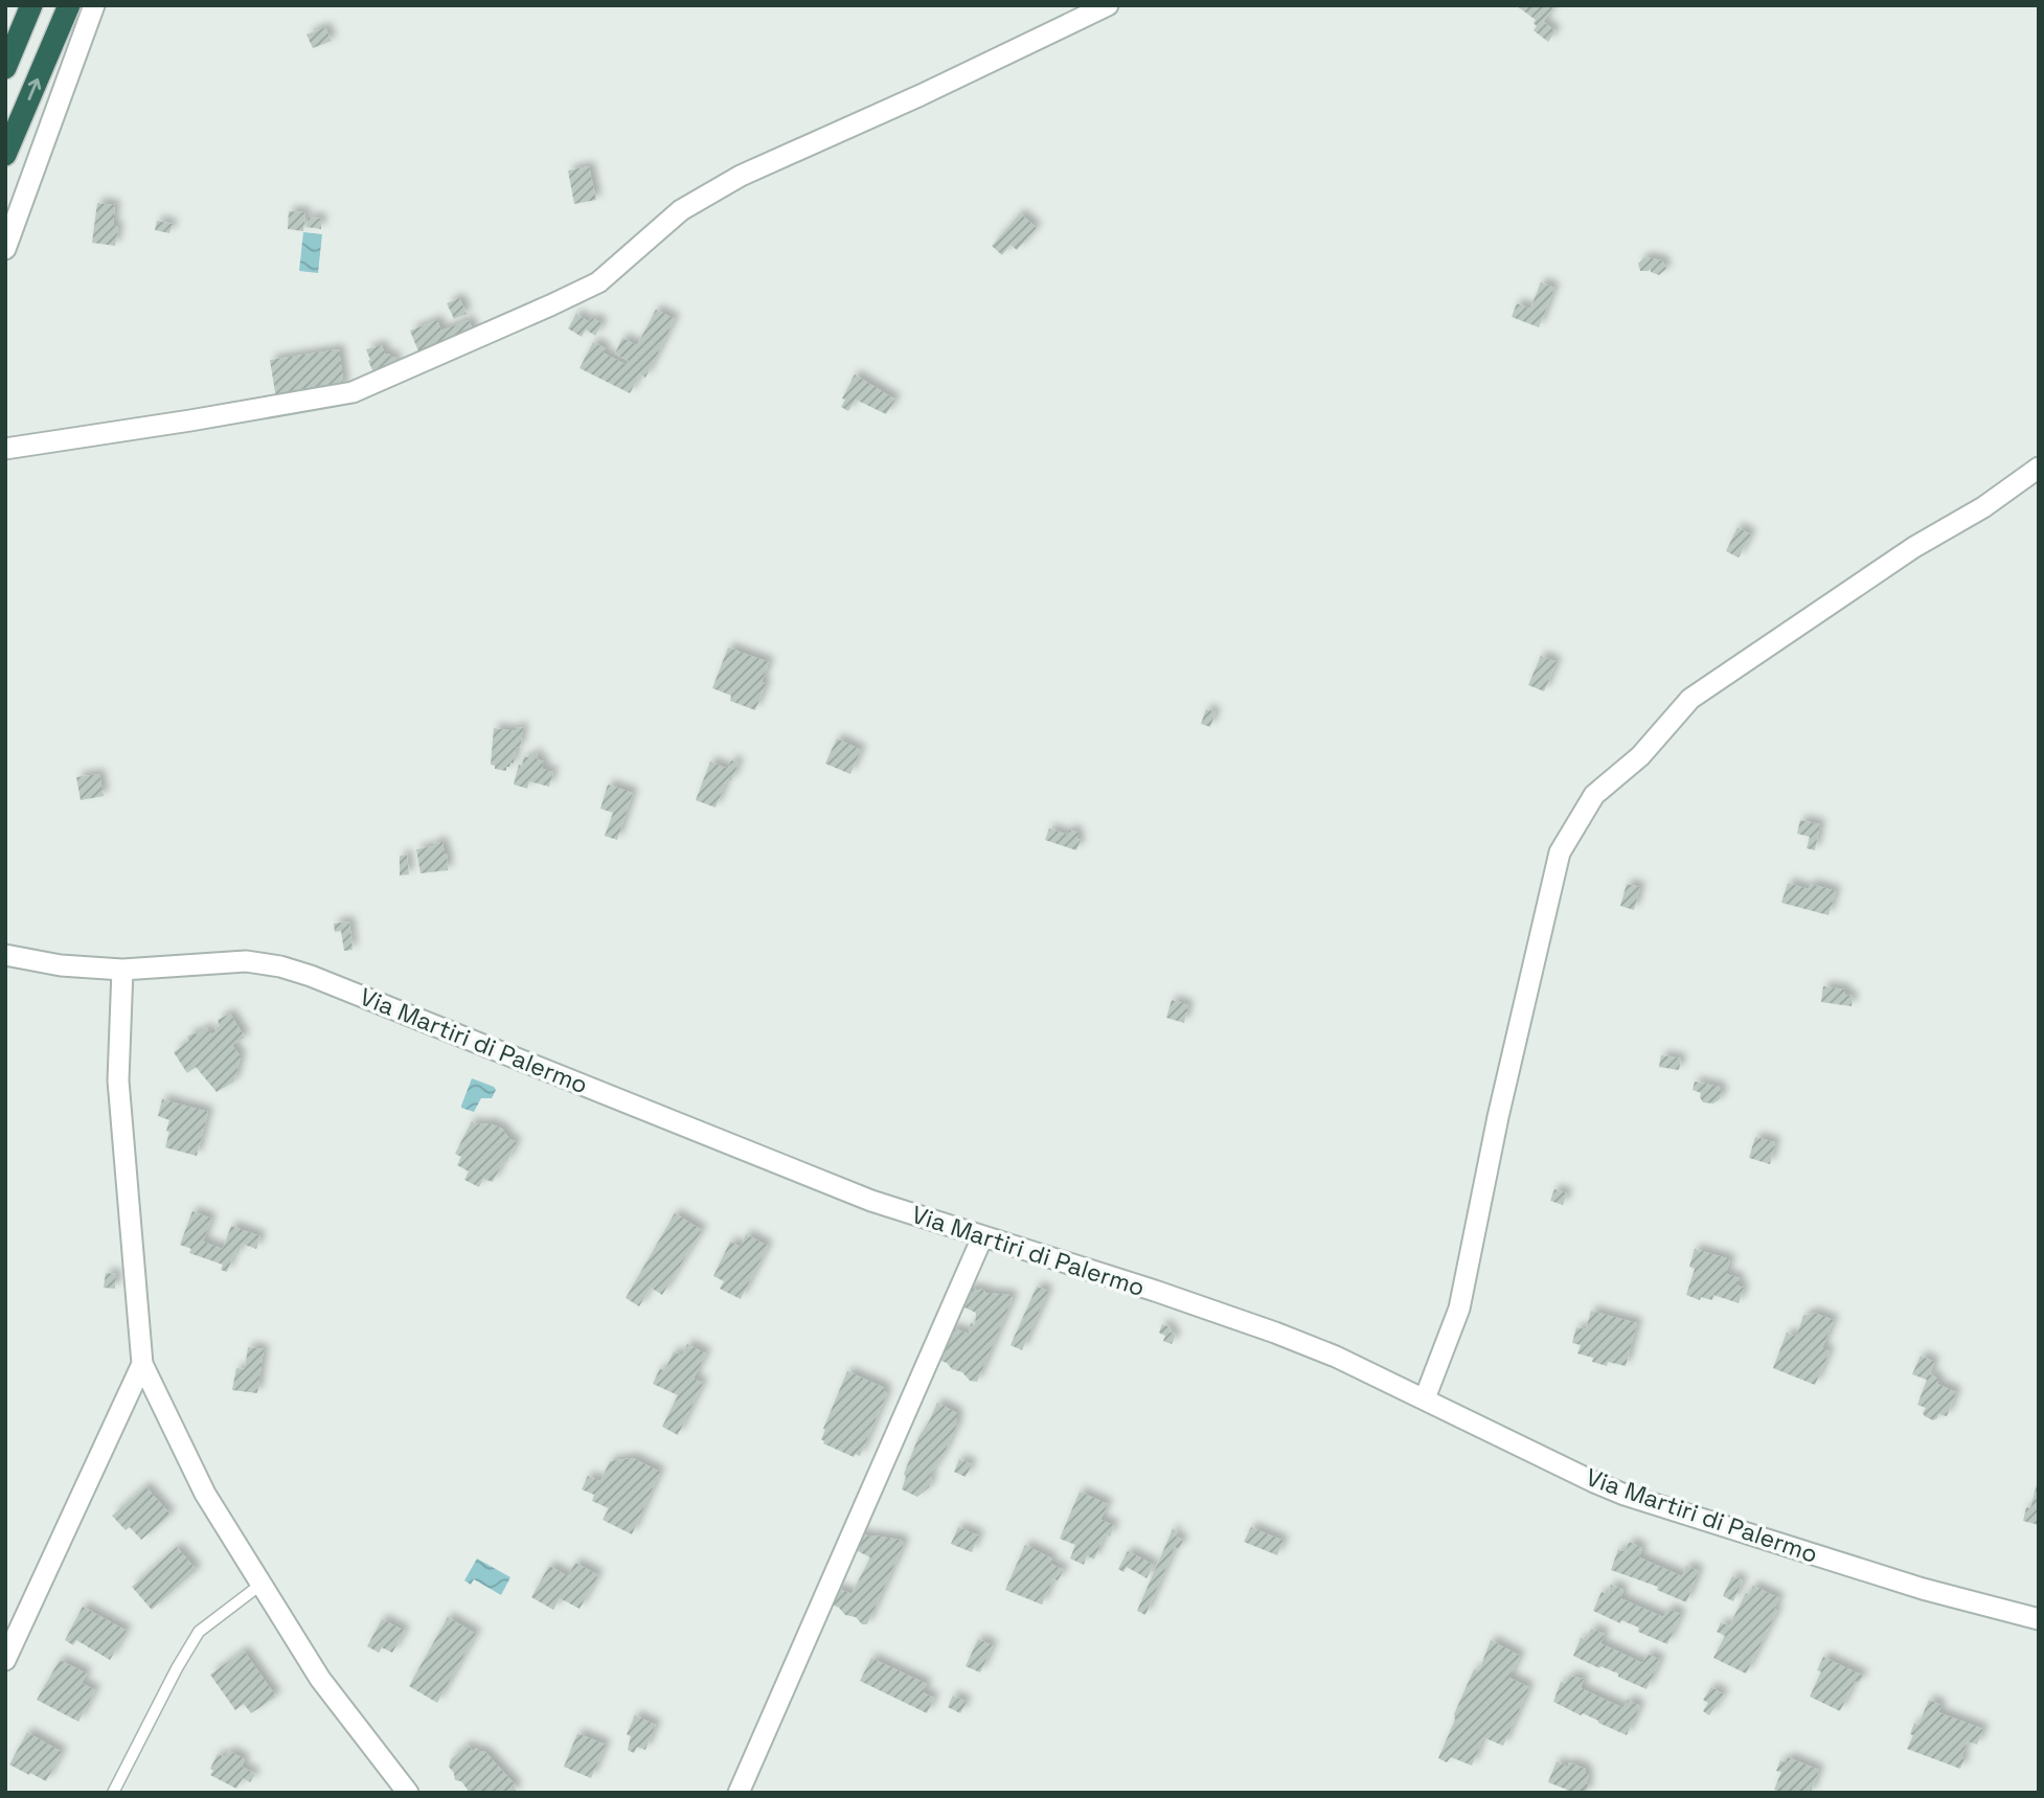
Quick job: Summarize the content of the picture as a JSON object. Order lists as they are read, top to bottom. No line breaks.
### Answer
{"streets":{"street":["Via Martiri di Palermo"]}}
